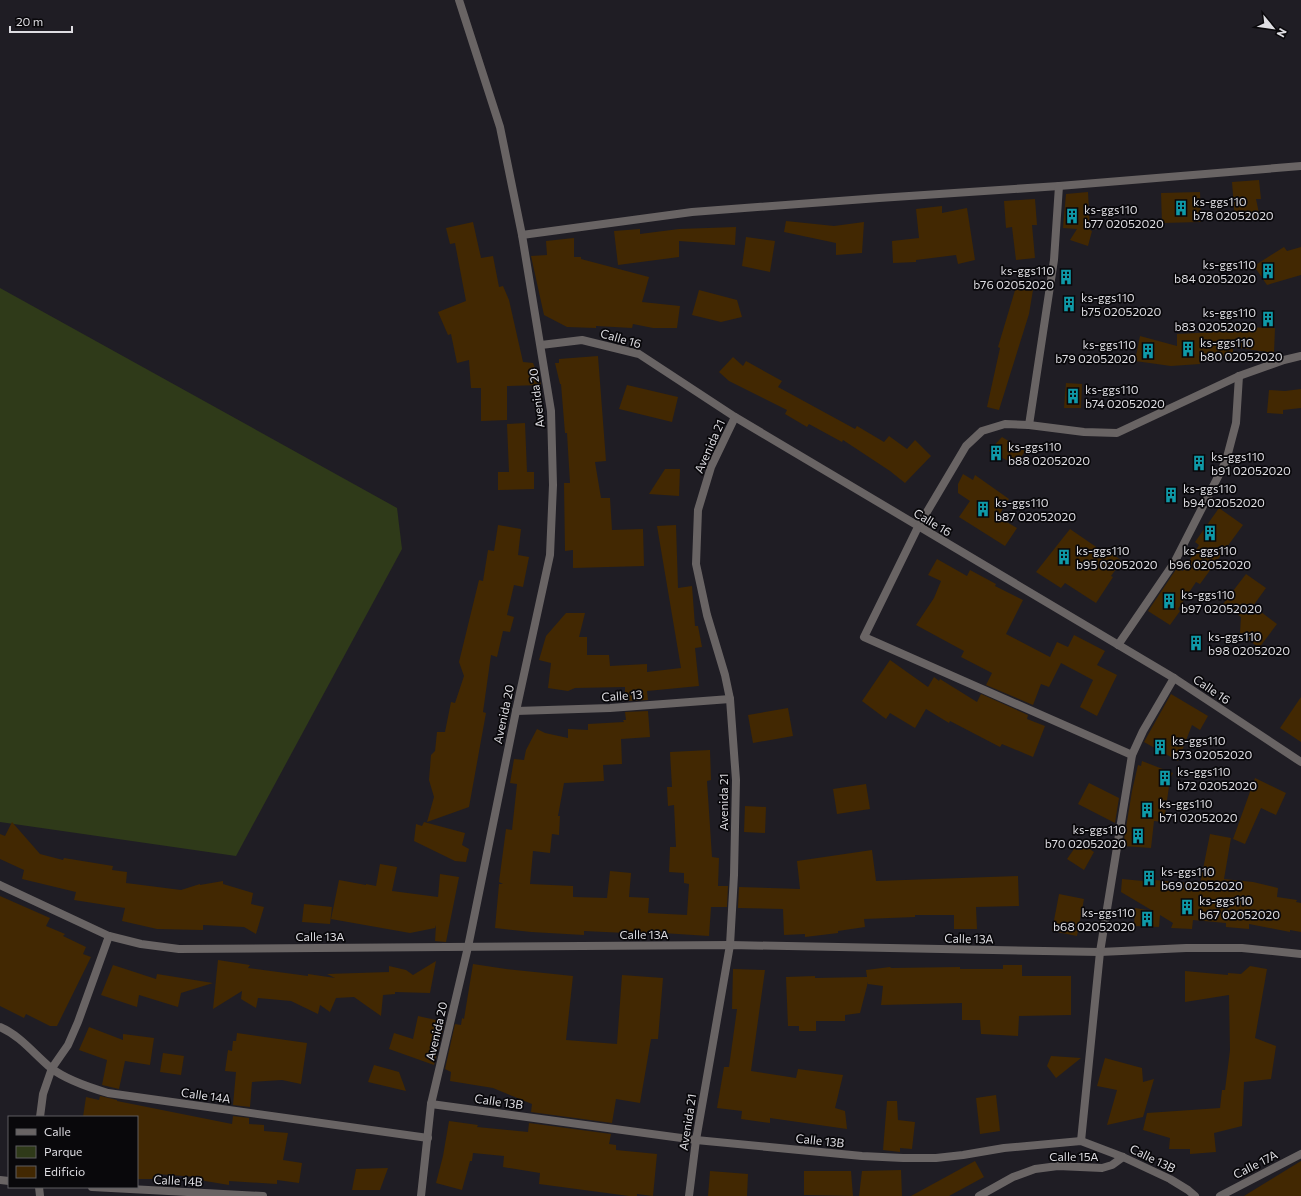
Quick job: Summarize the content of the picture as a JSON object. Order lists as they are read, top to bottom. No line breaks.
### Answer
{"streets":{"street":["Calle 16","Avenida 20","Avenida 21","Calle 13","Calle 13A","Calle 14A","Calle 13B","Calle 15A","Calle 17A","Calle 14B"]},"crossings":[["Calle 16","Avenida 20"],["Calle 16","Avenida 21"],["Avenida 20","Calle 13"],["Avenida 20","Calle 13A"],["Avenida 20","Calle 14A"],["Avenida 20","Calle 13B"],["Avenida 21","Calle 13"],["Avenida 21","Calle 13A"],["Avenida 21","Calle 13B"],["Calle 13B","Calle 15A"]],"places":{"building":["ks-ggs110 b78 02052020","ks-ggs110 b77 02052020","ks-ggs110 b84 02052020","ks-ggs110 b76 02052020","ks-ggs110 b75 02052020","ks-ggs110 b83 02052020","ks-ggs110 b80 02052020","ks-ggs110 b79 02052020","ks-ggs110 b74 02052020","ks-ggs110 b88 02052020","ks-ggs110 b91 02052020","ks-ggs110 b94 02052020","ks-ggs110 b87 02052020","ks-ggs110 b96 02052020","ks-ggs110 b95 02052020","ks-ggs110 b97 02052020","ks-ggs110 b98 02052020","ks-ggs110 b73 02052020","ks-ggs110 b72 02052020","ks-ggs110 b71 02052020","ks-ggs110 b70 02052020","ks-ggs110 b69 02052020","ks-ggs110 b67 02052020","ks-ggs110 b68 02052020"]},"legend":["Calle","Parque","Edificio"],"scale_bar":"20 m","north":"bottom right"}
